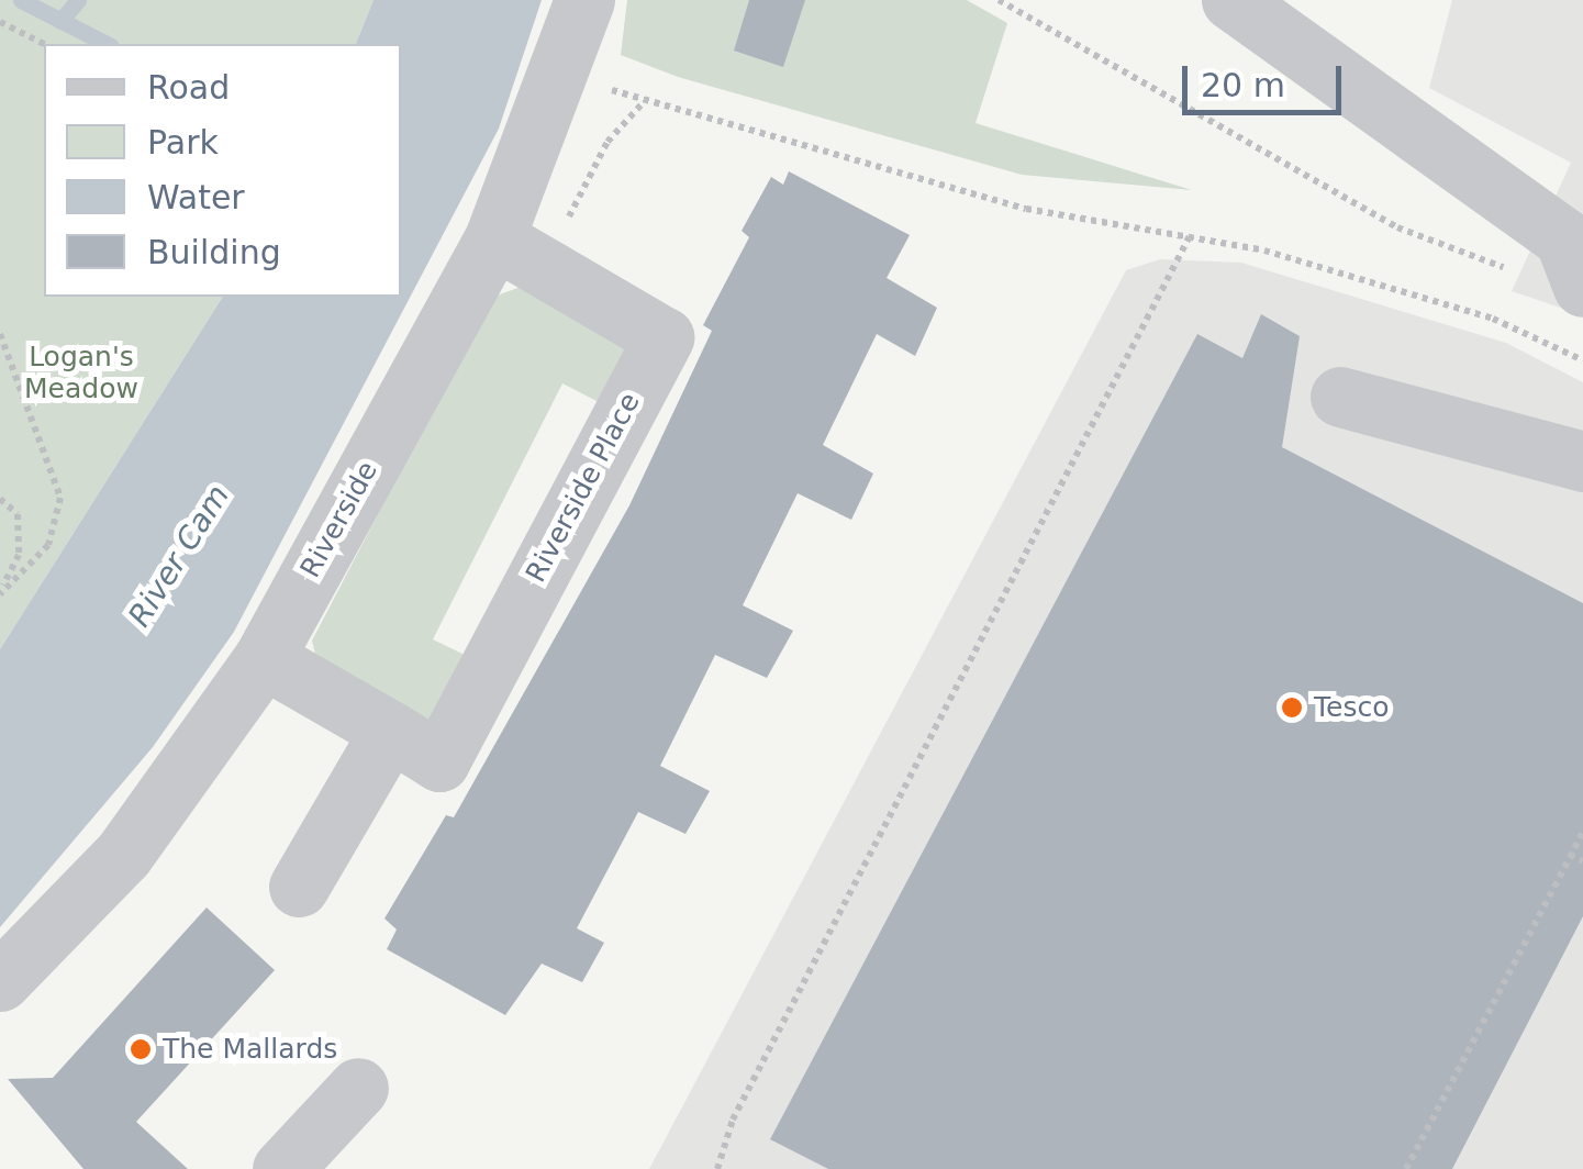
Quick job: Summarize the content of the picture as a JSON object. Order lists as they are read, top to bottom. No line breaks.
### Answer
{"streets":{"street":["Riverside Place","Riverside"]},"crossings":[["Riverside Place","Riverside"]],"water":["River Cam"],"parks":["Logan's Meadow"],"places":["Tesco","The Mallards"],"legend":["Road","Park","Water","Building"],"scale_bar":"20 m"}
